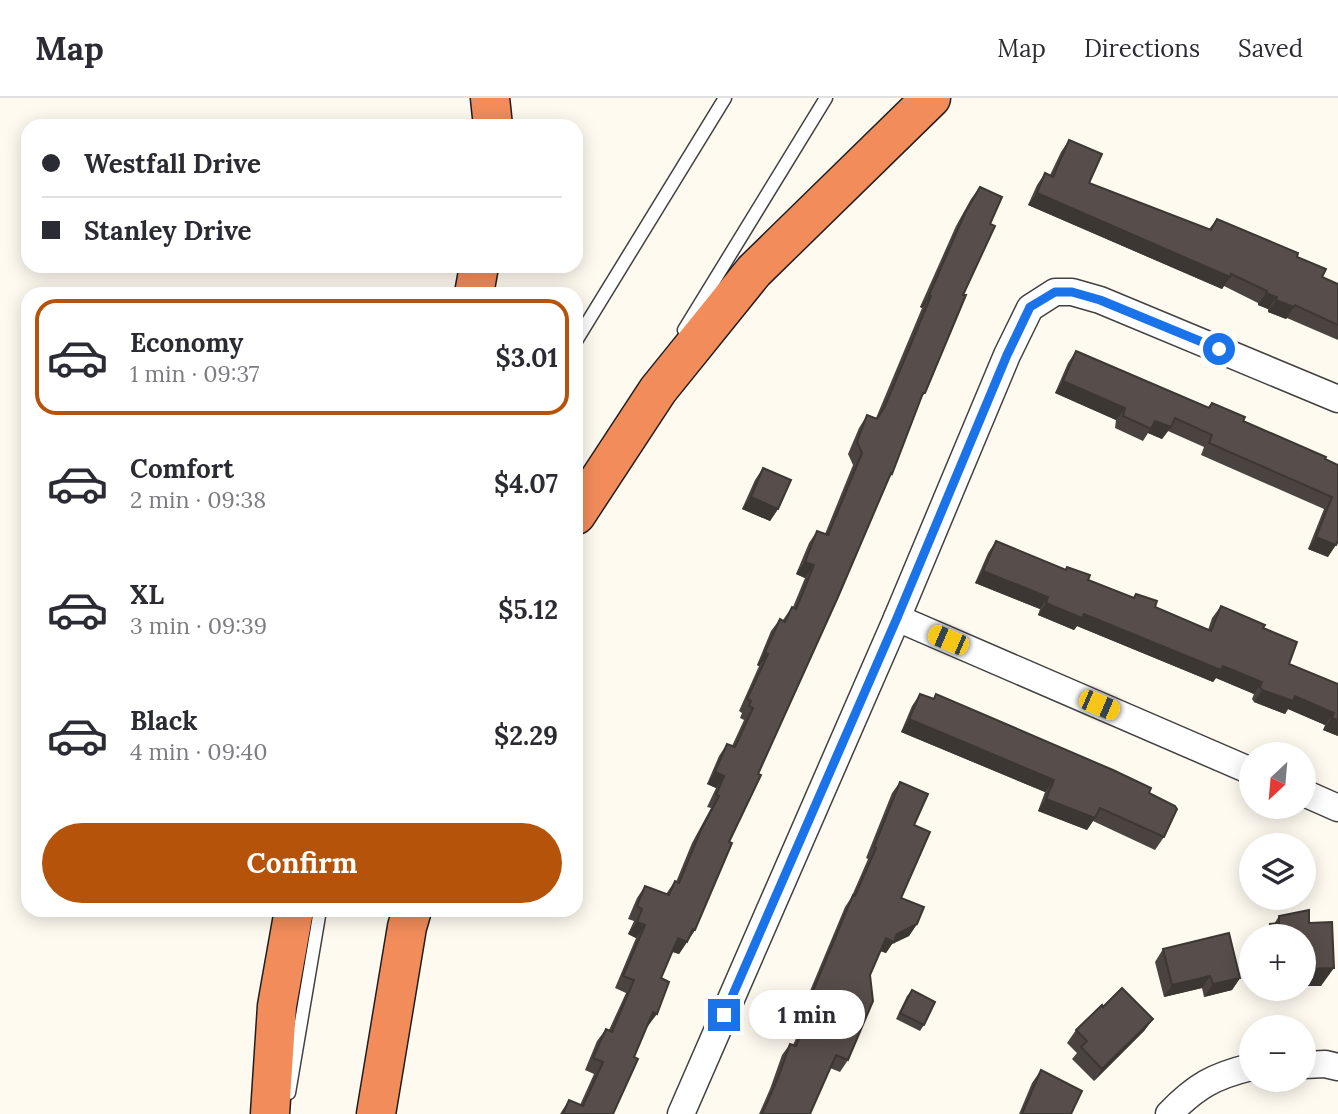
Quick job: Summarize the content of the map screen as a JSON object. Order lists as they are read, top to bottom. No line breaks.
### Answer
{"north":"bottom left","page":{"header":"Map","nav":["Map","Directions","Saved"],"banner":["Westfall Drive","Stanley Drive"],"list":[{"name":"Economy","note":"1 min · 09:37","value":"$3.01"},{"name":"Comfort","note":"2 min · 09:38","value":"$4.07"},{"name":"XL","note":"3 min · 09:39","value":"$5.12"},{"name":"Black","note":"4 min · 09:40","value":"$2.29"}],"map_buttons":["+","−"],"buttons":"Confirm","bubble":"1 min"}}
